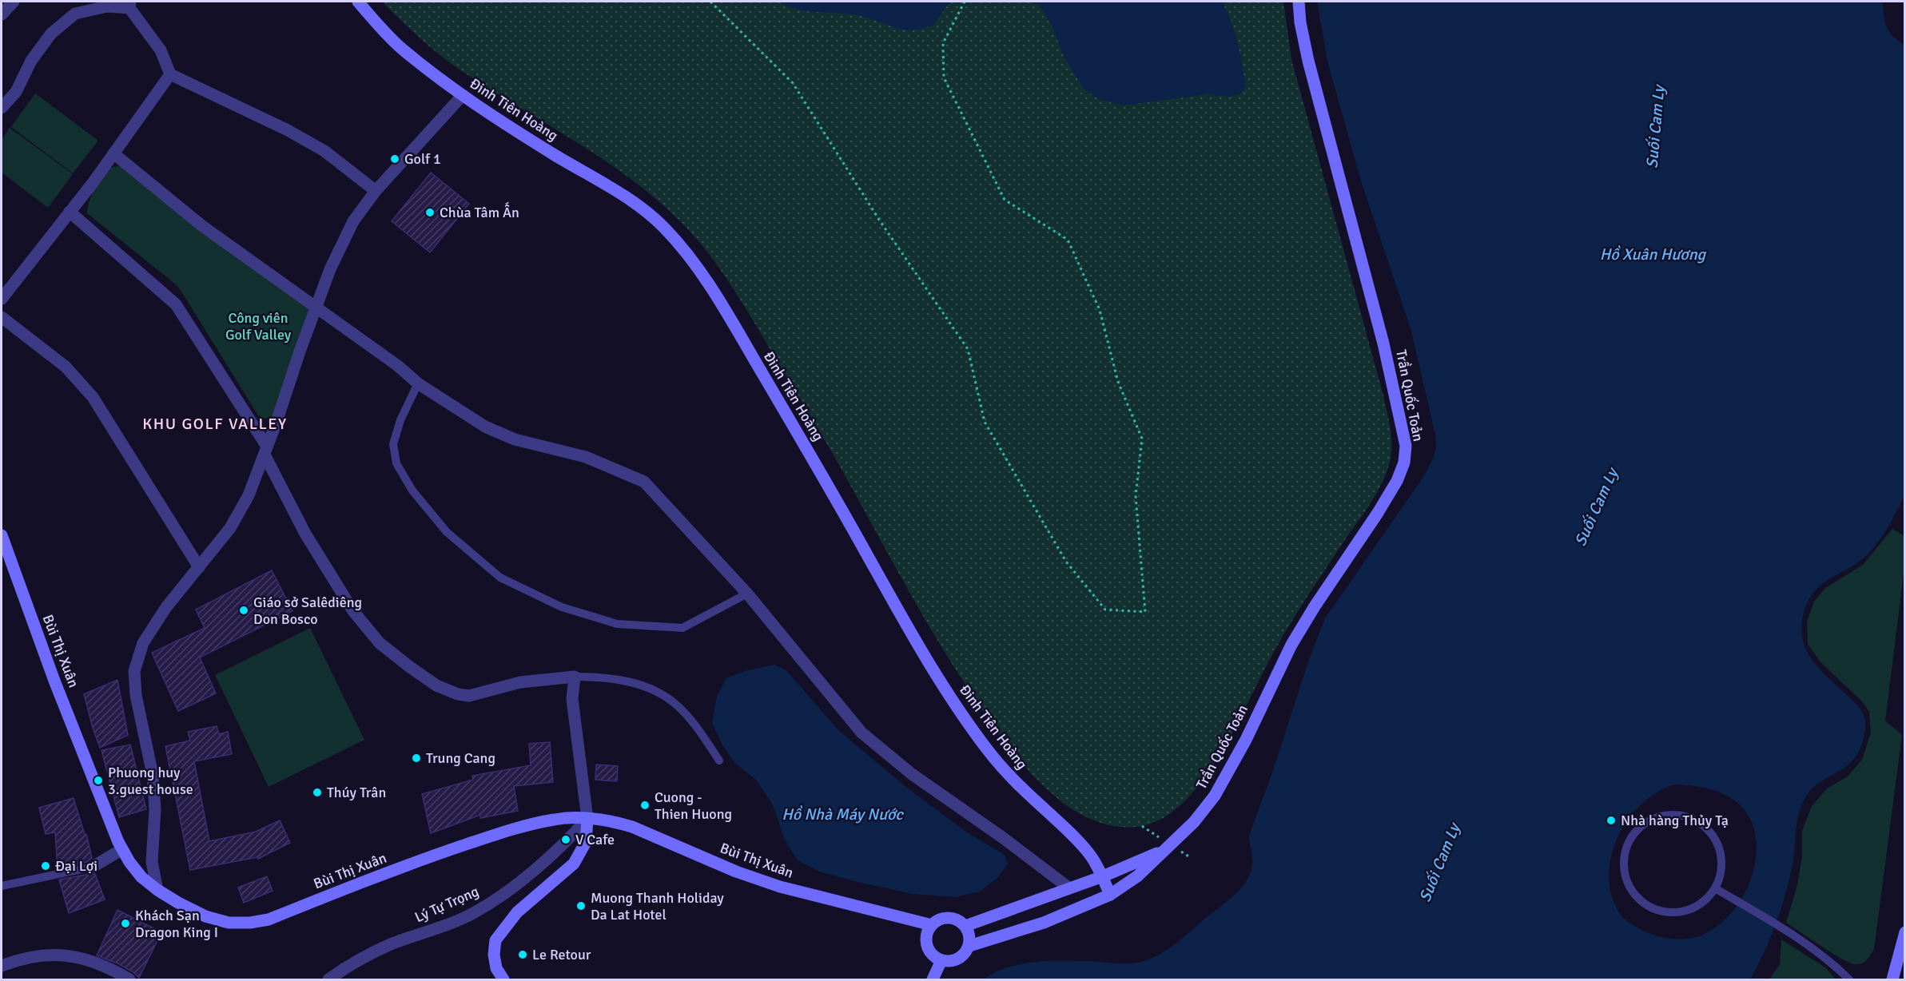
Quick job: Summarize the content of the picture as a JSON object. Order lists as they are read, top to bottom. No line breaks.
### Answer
{"streets":{"main road":["Đinh Tiên Hoàng","Trần Quốc Toản","Bùi Thị Xuân"],"street":["Lý Tự Trọng"]},"crossings":[["Đinh Tiên Hoàng","Trần Quốc Toản"],["Trần Quốc Toản","Bùi Thị Xuân"],["Bùi Thị Xuân","Lý Tự Trọng"]],"districts":["KHU GOLF VALLEY"],"water":["Suối Cam Ly","Hồ Xuân Hương","Hồ Nhà Máy Nước"],"parks":["Công viên Golf Valley"],"places":["Golf 1","Chùa Tâm Ấn","Giáo sở Salêdiêng Don Bosco","Trung Cang","Phuong huy 3.guest house","Thúy Trân","Cuong - Thien Huong","Nhà hàng Thủy Tạ","V Cafe","Đại Lợi","Muong Thanh Holiday Da Lat Hotel","Khách Sạn Dragon King I","Le Retour"]}
